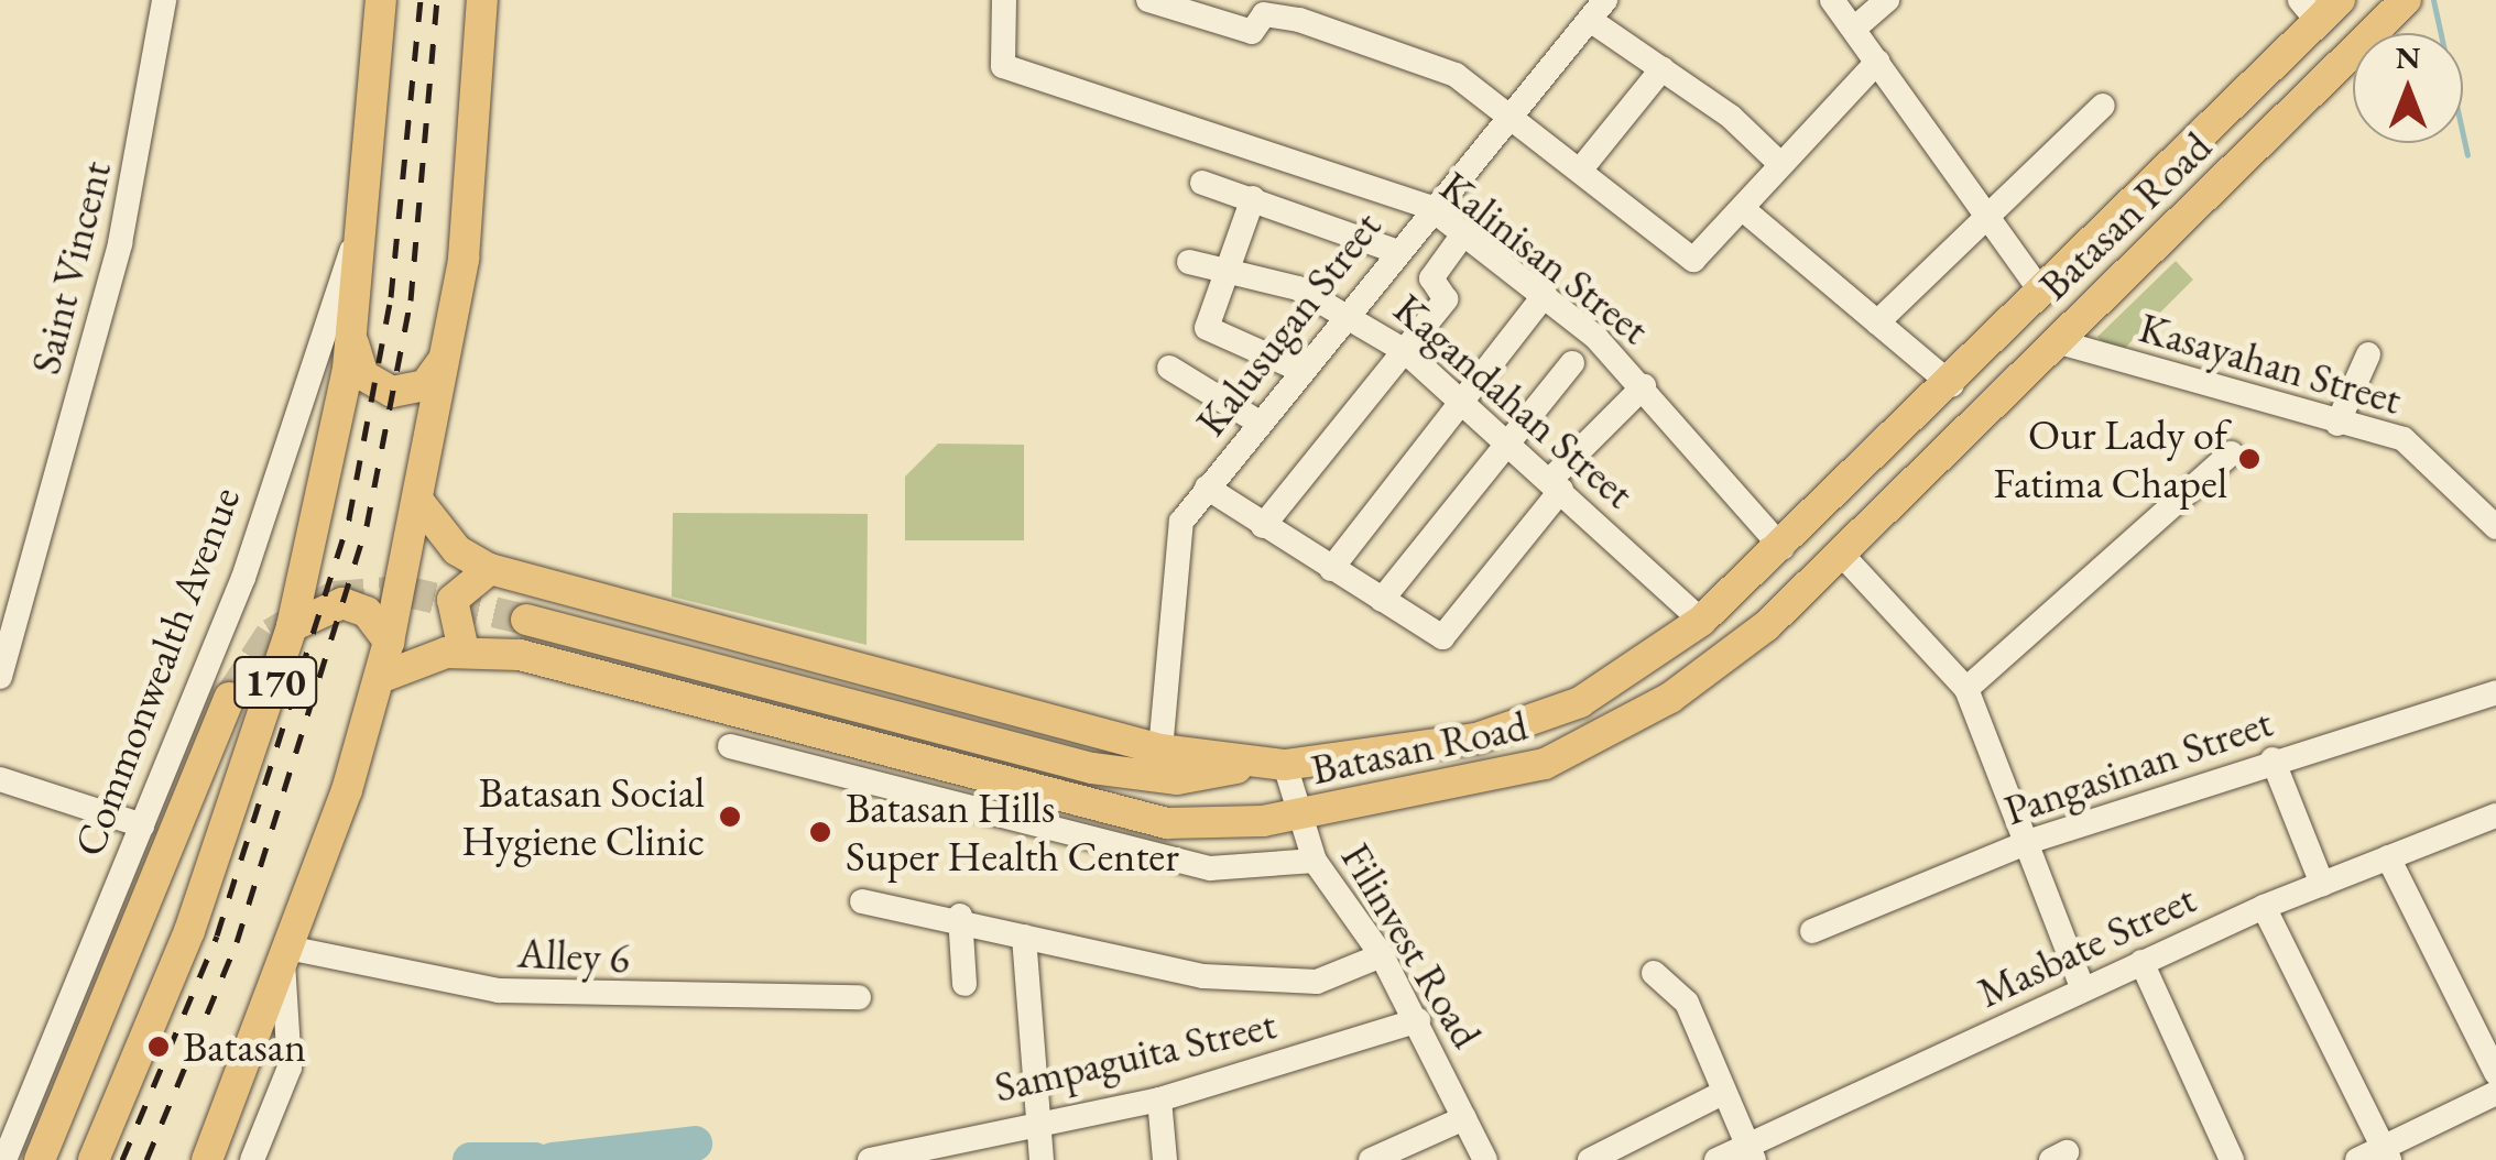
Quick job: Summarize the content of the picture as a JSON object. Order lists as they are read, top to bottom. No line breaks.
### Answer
{"streets":{"main road":["Batasan Road","Commonwealth Avenue","170"],"street":["Kalinisan Street","Saint Vincent","Kalusugan Street","Kasayahan Street","Kagandahan Street","Pangasinan Street","Filinvest Road","Masbate Street","Alley 6","Sampaguita Street"]},"crossings":[["Batasan Road","Kalinisan Street"],["Batasan Road","Kalusugan Street"],["Batasan Road","Kasayahan Street"],["Batasan Road","Kagandahan Street"],["Batasan Road","170"],["Batasan Road","Filinvest Road"],["Kalinisan Street","Kalusugan Street"],["Kalusugan Street","Kagandahan Street"],["170","Alley 6"],["Filinvest Road","Sampaguita Street"]],"places":["Our Lady of Fatima Chapel","Batasan Social Hygiene Clinic","Batasan Hills Super Health Center","Batasan"],"north":"top"}
